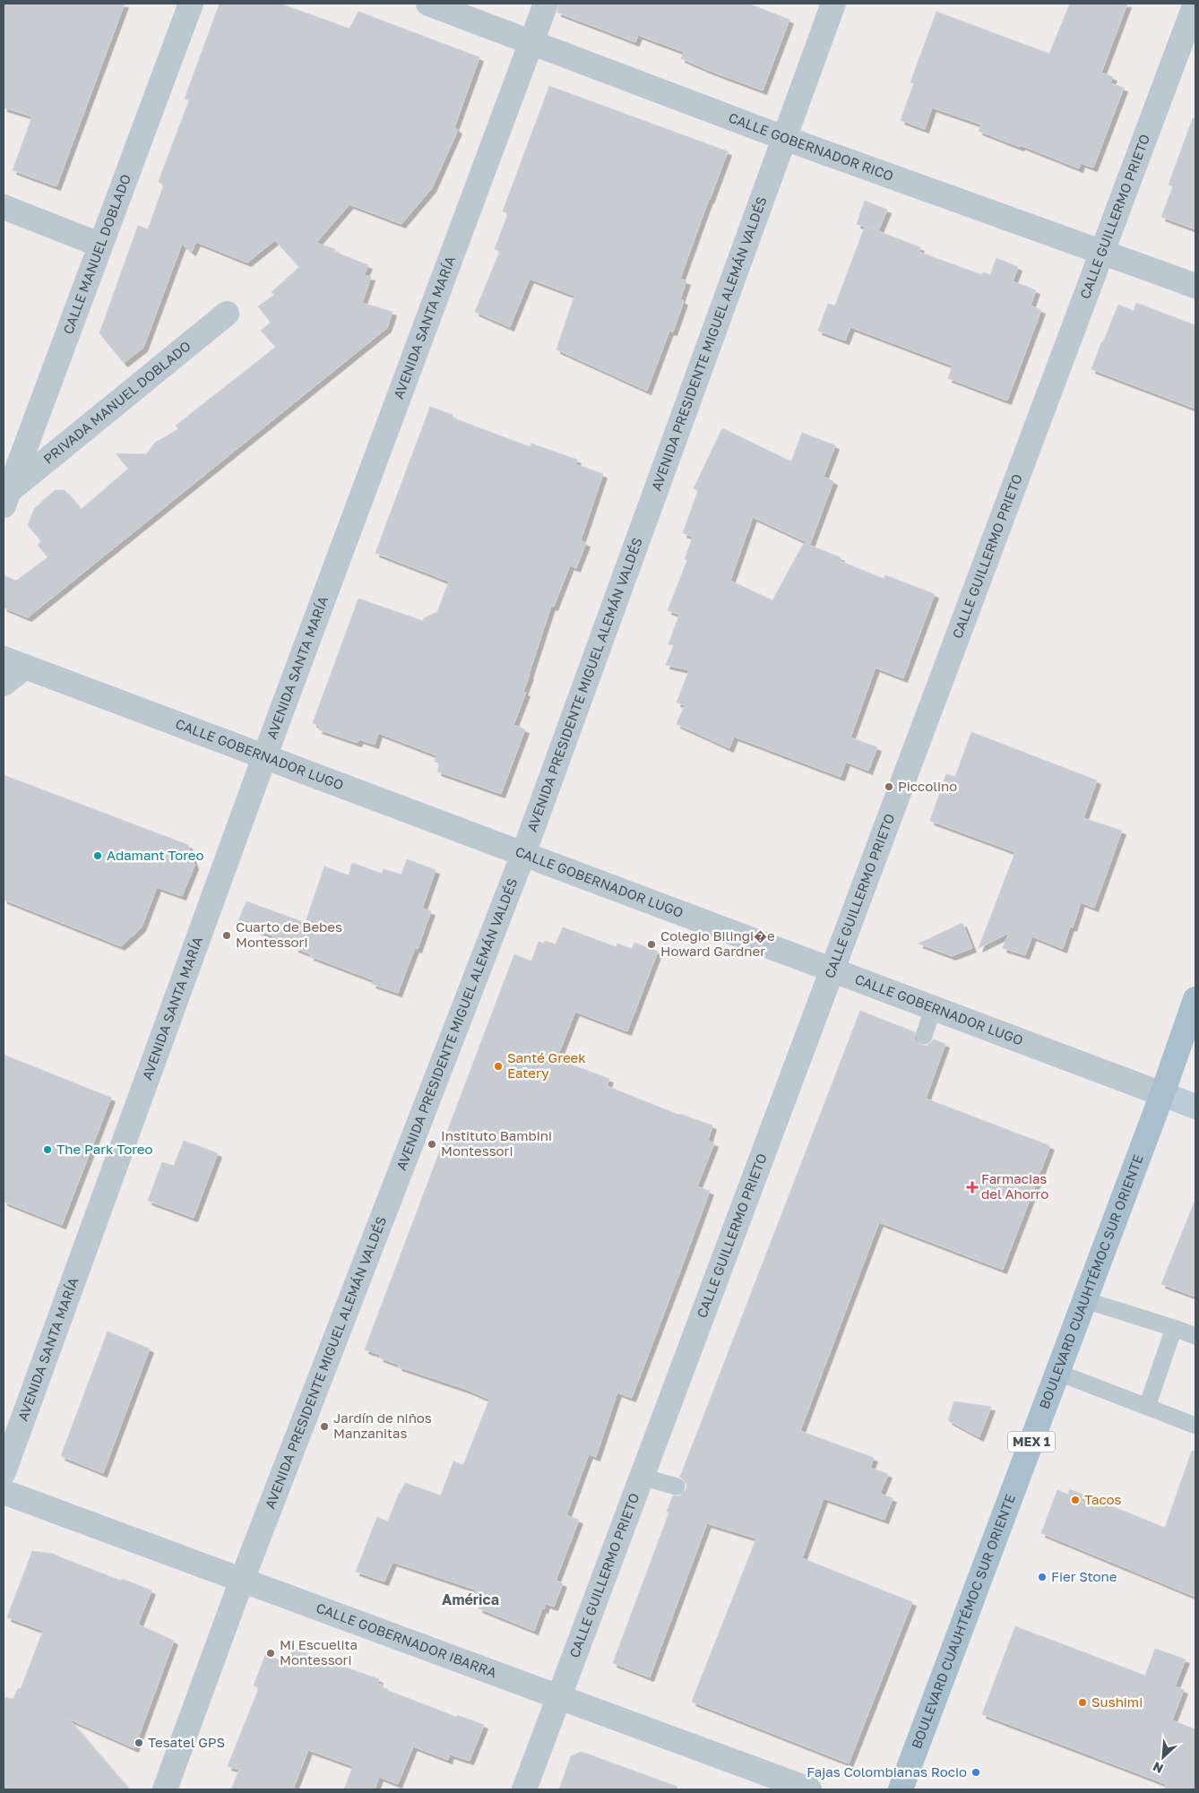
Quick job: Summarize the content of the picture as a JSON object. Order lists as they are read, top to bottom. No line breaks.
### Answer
{"streets":{"main road":["CALLE GOBERNADOR LUGO","BOULEVARD CUAUHTÉMOC SUR ORIENTE","MEX 1"],"street":["CALLE GOBERNADOR RICO","CALLE GUILLERMO PRIETO","CALLE MANUEL DOBLADO","AVENIDA SANTA MARÍA","AVENIDA PRESIDENTE MIGUEL ALEMÁN VALDÉS","PRIVADA MANUEL DOBLADO","CALLE GOBERNADOR IBARRA"]},"crossings":[["CALLE GOBERNADOR RICO","CALLE GUILLERMO PRIETO"],["CALLE GOBERNADOR RICO","AVENIDA SANTA MARÍA"],["CALLE GOBERNADOR RICO","AVENIDA PRESIDENTE MIGUEL ALEMÁN VALDÉS"],["CALLE GUILLERMO PRIETO","CALLE GOBERNADOR LUGO"],["CALLE GUILLERMO PRIETO","CALLE GOBERNADOR IBARRA"],["CALLE MANUEL DOBLADO","PRIVADA MANUEL DOBLADO"],["AVENIDA SANTA MARÍA","CALLE GOBERNADOR LUGO"],["AVENIDA PRESIDENTE MIGUEL ALEMÁN VALDÉS","CALLE GOBERNADOR LUGO"],["AVENIDA PRESIDENTE MIGUEL ALEMÁN VALDÉS","CALLE GOBERNADOR IBARRA"],["CALLE GOBERNADOR LUGO","BOULEVARD CUAUHTÉMOC SUR ORIENTE"]],"districts":["América"],"places":{"other":["Piccolino","Adamant Toreo","Cuarto de Bebes Montessori","Colegio Bilingi�e Howard Gardner","Santé Greek Eatery","Instituto Bambini Montessori","The Park Toreo","Jardín de niños Manzanitas","Tacos","Fier Stone","Mi Escuelita Montessori","Sushimi","Tesatel GPS","Fajas Colombianas Rocio"],"health":["Farmacias del Ahorro"]},"north":"bottom left"}
